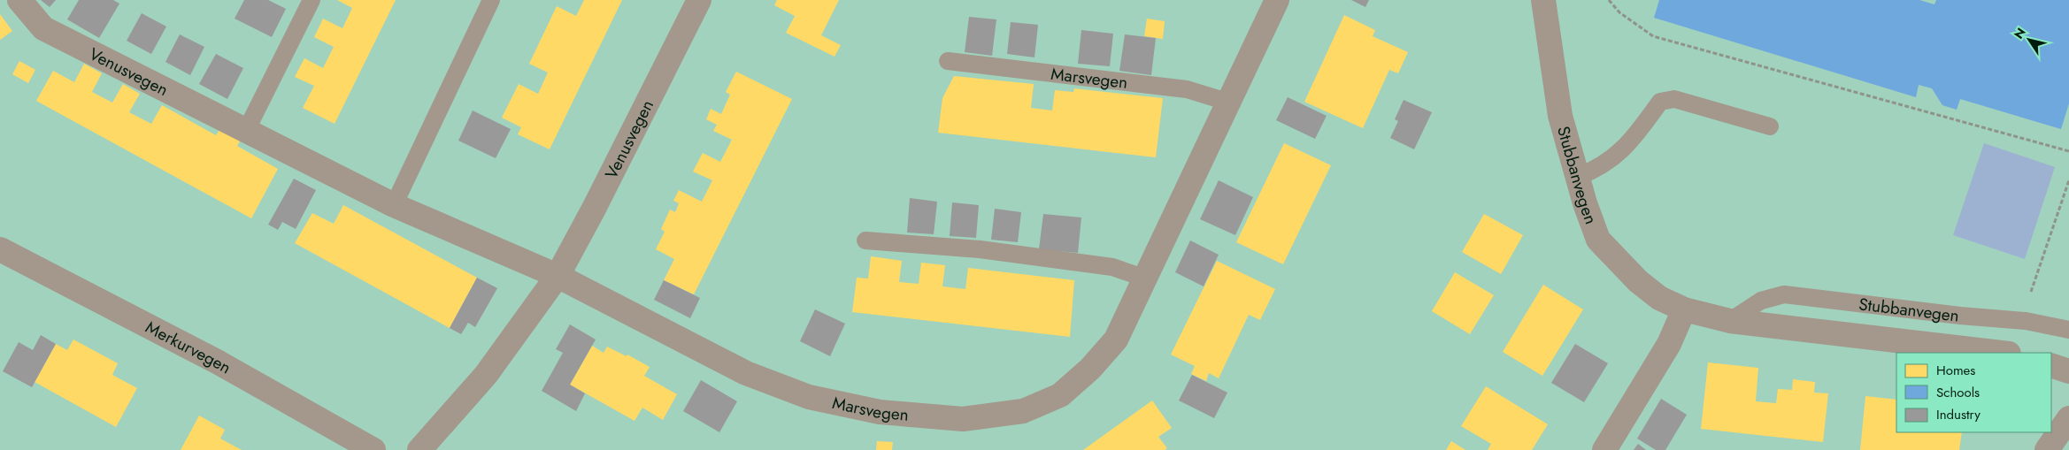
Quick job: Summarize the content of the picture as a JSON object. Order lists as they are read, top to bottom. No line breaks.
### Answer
{"streets":{"street":["Venusvegen","Marsvegen","Stubbanvegen","Merkurvegen"]},"crossings":[["Venusvegen","Marsvegen"]],"legend":["Homes","Schools","Industry"],"north":"top left"}
